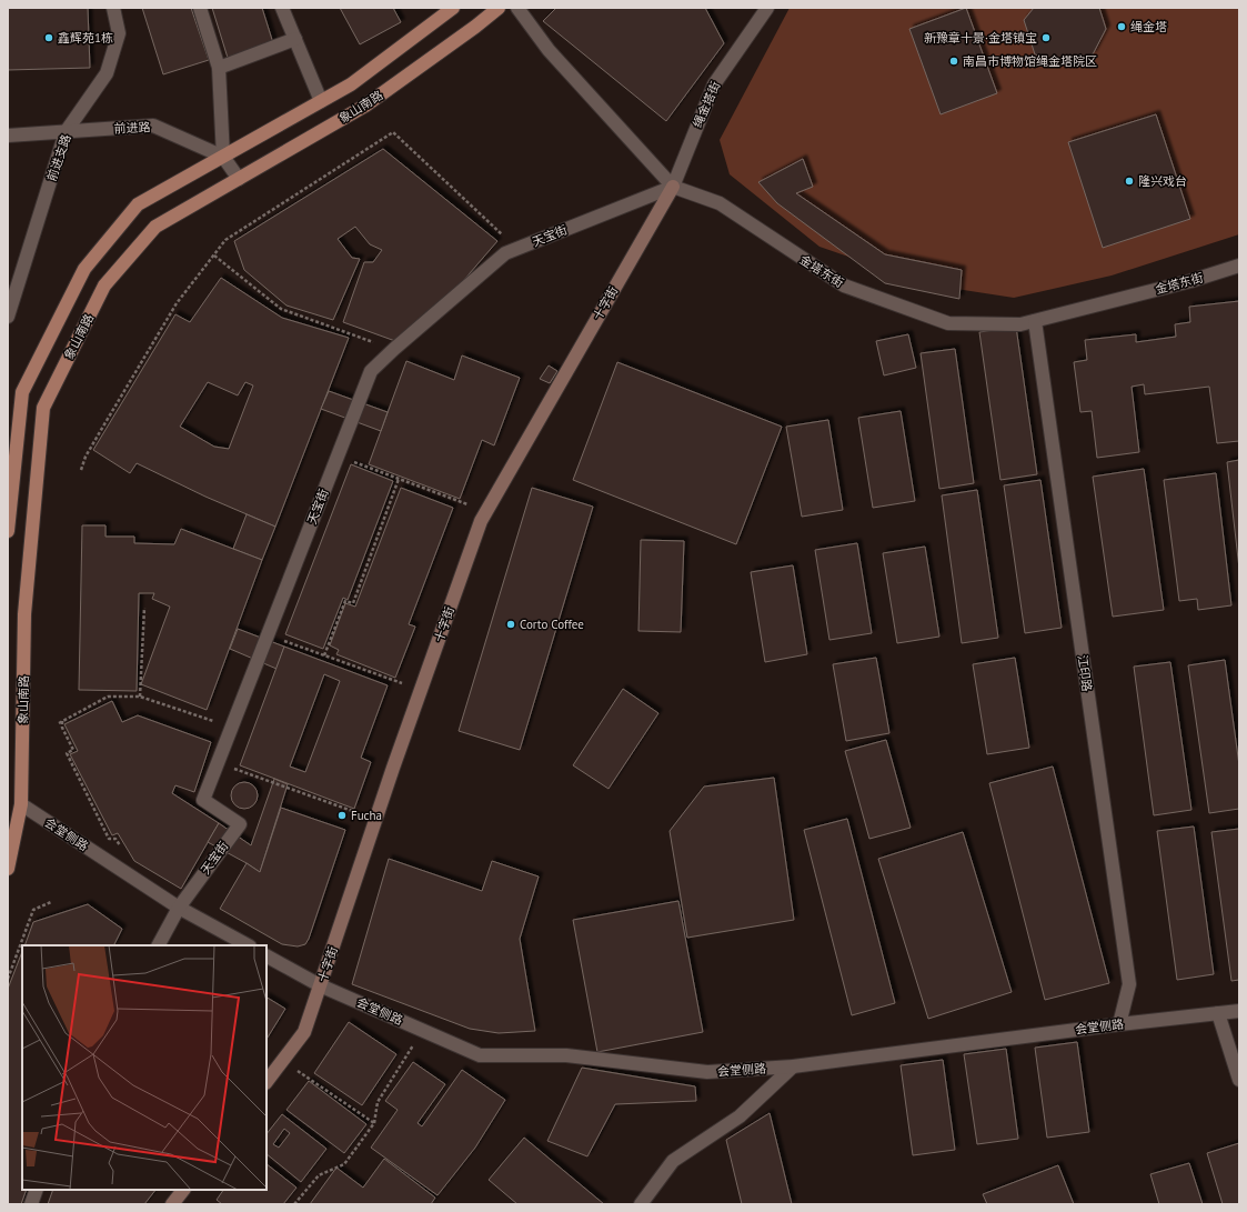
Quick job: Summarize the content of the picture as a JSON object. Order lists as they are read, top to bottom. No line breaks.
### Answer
{"streets":{"main road":["象山南路"],"street":["绳金塔街","前进路","前进支路","天宝街","金塔东街","十字街","江印路","会堂侧路"]},"crossings":[["绳金塔街","天宝街"],["绳金塔街","金塔东街"],["绳金塔街","十字街"],["象山南路","前进路"],["象山南路","会堂侧路"],["前进路","前进支路"],["天宝街","金塔东街"],["天宝街","十字街"],["天宝街","会堂侧路"],["金塔东街","十字街"],["金塔东街","江印路"],["十字街","会堂侧路"],["江印路","会堂侧路"]],"places":["绳金塔","鑫辉苑1栋","新豫章十景·金塔镇宝","南昌市博物馆绳金塔院区","隆兴戏台","Corto Coffee","Fucha"]}
